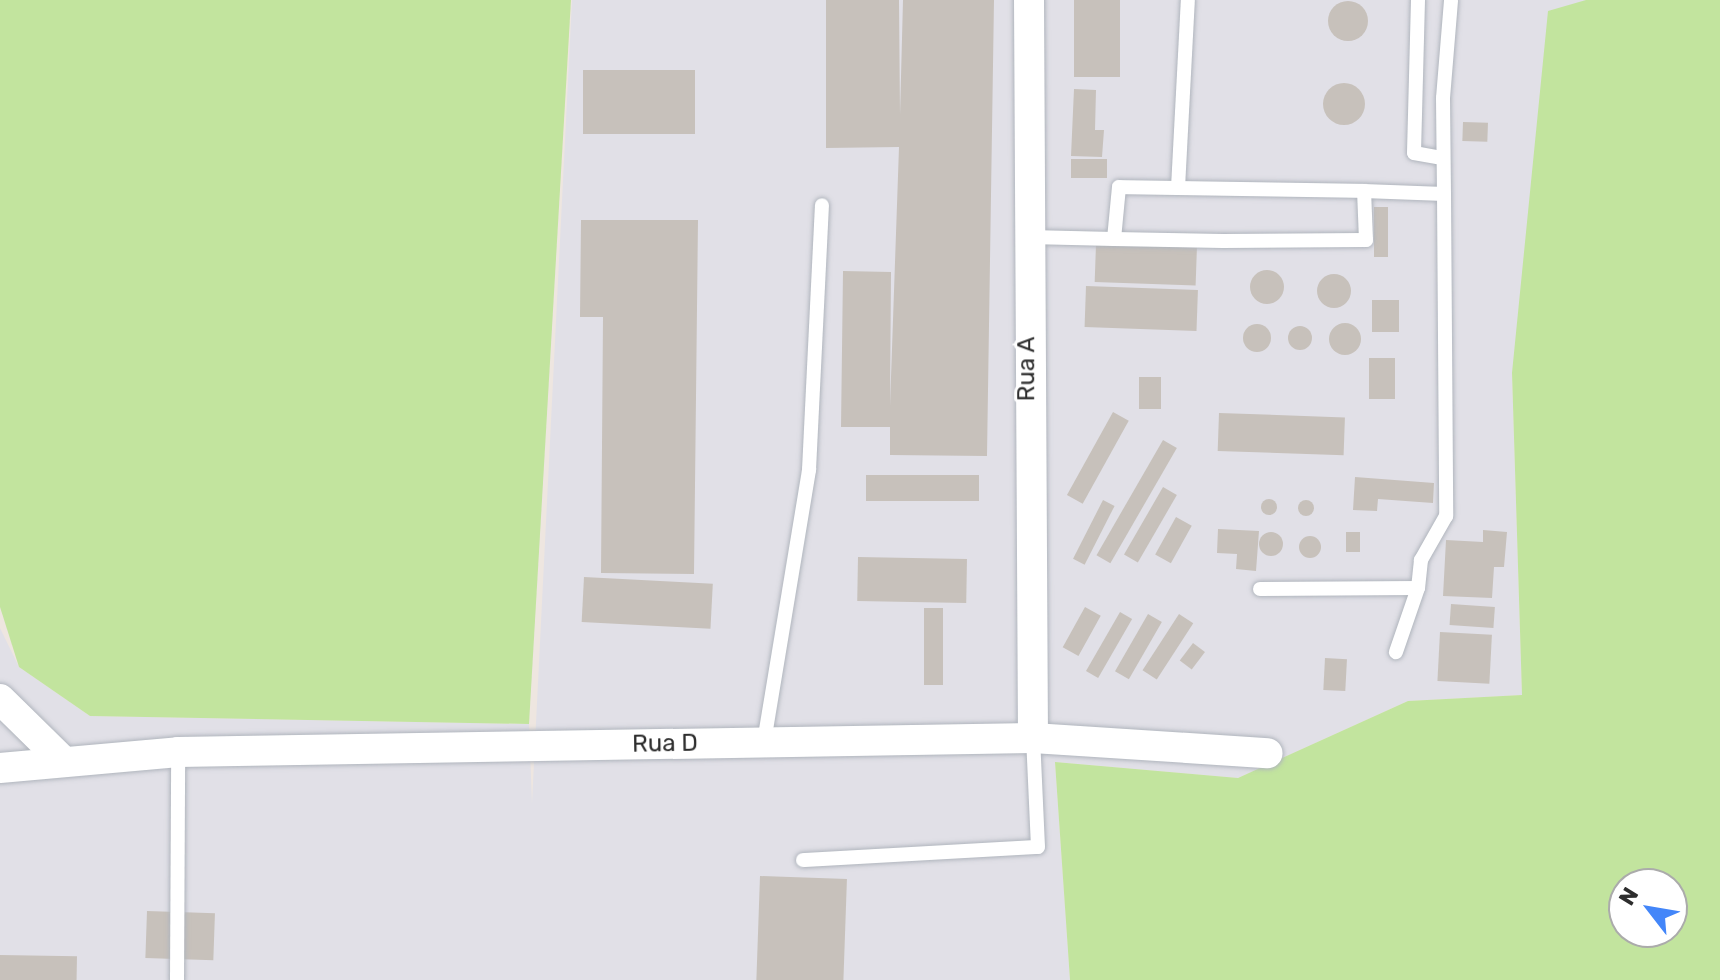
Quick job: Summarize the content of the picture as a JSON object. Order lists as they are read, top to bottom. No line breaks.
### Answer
{"streets":{"street":["Rua A","Rua D"]},"crossings":[["Rua A","Rua D"]],"north":"top left"}
